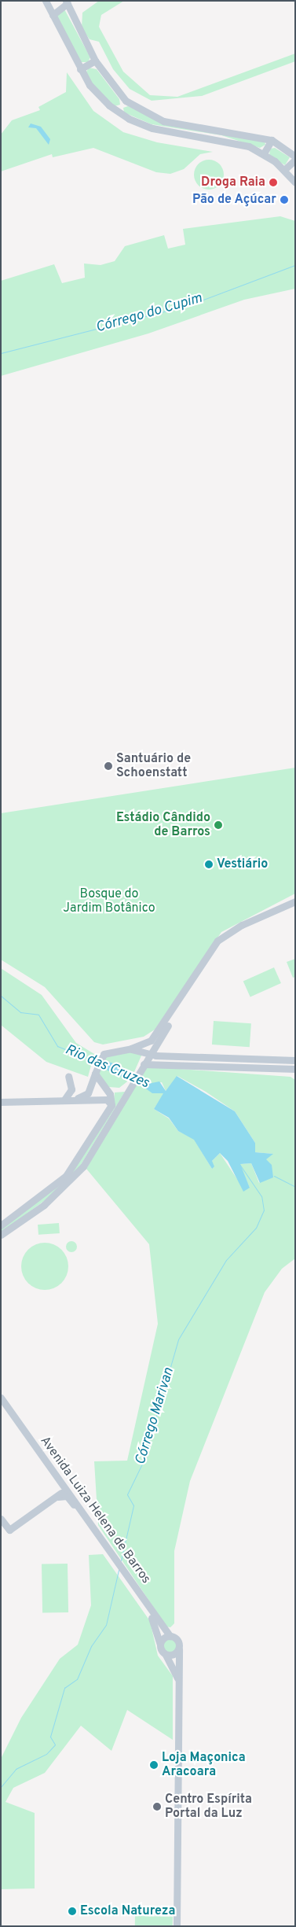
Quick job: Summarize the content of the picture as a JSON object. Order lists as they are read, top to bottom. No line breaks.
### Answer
{"streets":{"street":["Avenida Luiza Helena de Barros"]},"water":["Córrego do Cupim","Rio das Cruzes","Córrego Marivan"],"parks":["Bosque do Jardim Botânico"],"places":["Droga Raia","Pão de Açúcar","Santuário de Schoenstatt","Estádio Cândido de Barros","Vestiário","Loja Maçonica Aracoara","Centro Espírita Portal da Luz","Escola Natureza"]}
